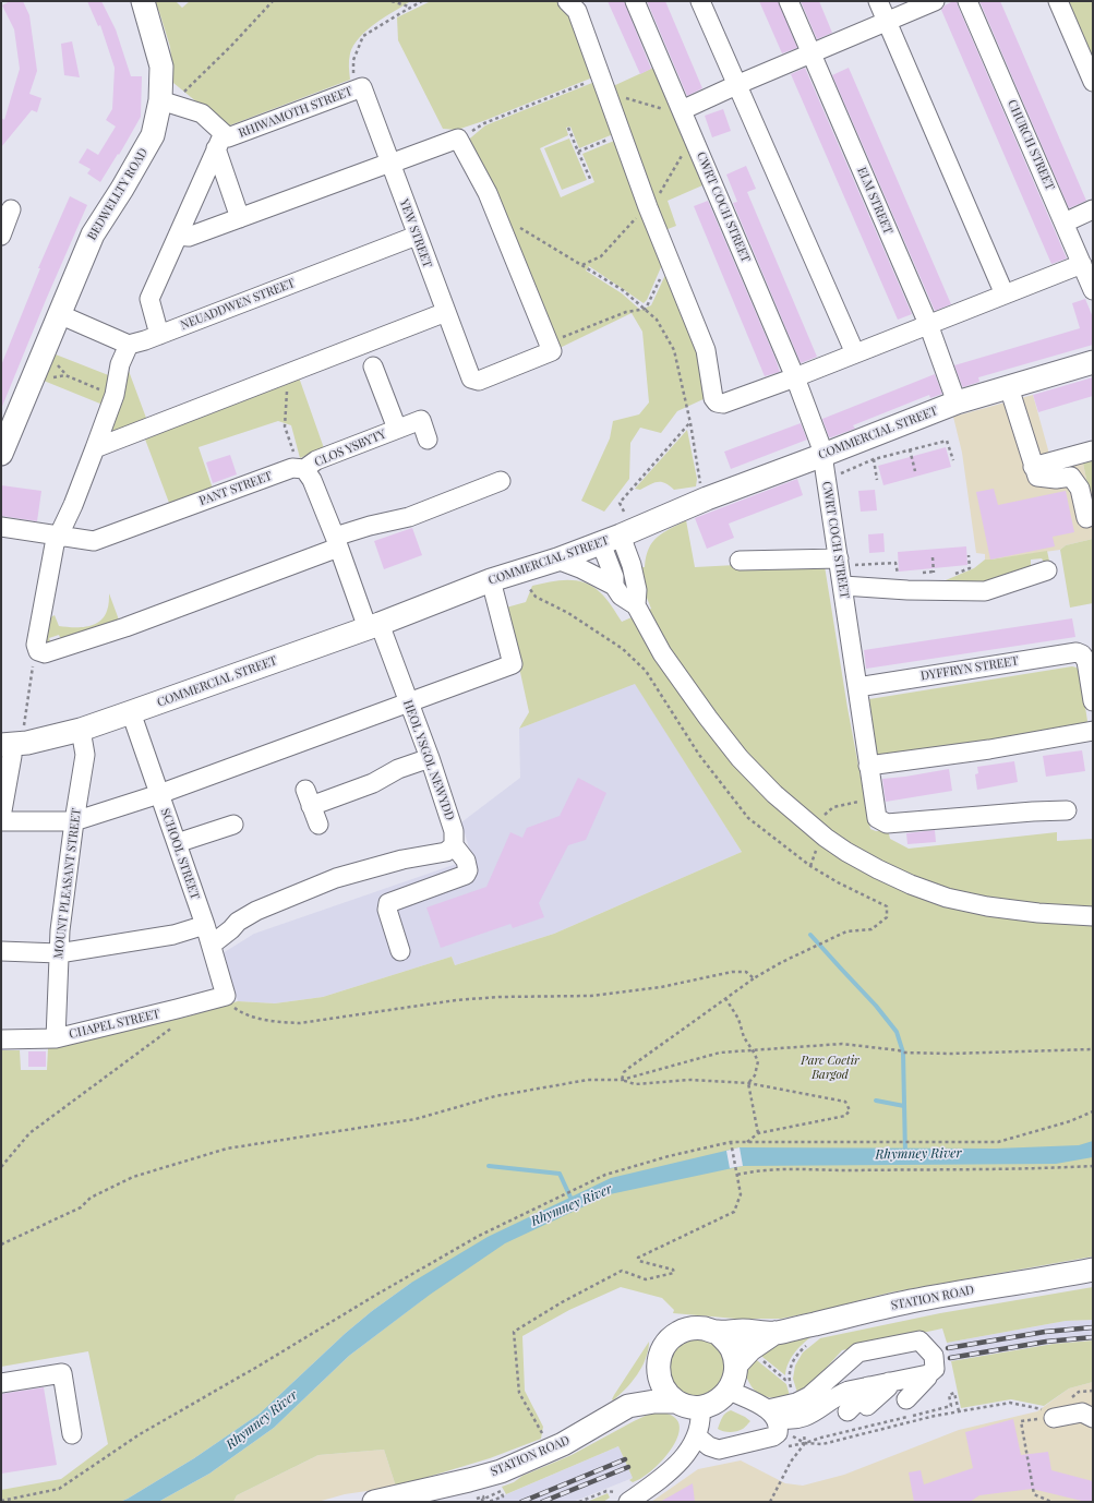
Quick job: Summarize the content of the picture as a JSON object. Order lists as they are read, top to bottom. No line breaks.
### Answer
{"streets":{"main road":["BEDWELLTY ROAD","COMMERCIAL STREET","STATION ROAD"],"street":["RHIWAMOTH STREET","CHURCH STREET","ELM STREET","CWRT COCH STREET","YEW STREET","NEUADDWEN STREET","CLOS YSBYTY","PANT STREET","DYFFRYN STREET","HEOL YSGOL NEWYDD","SCHOOL STREET","MOUNT PLEASANT STREET","CHAPEL STREET"]},"crossings":[["RHIWAMOTH STREET","BEDWELLTY ROAD"],["RHIWAMOTH STREET","YEW STREET"],["ELM STREET","COMMERCIAL STREET"],["CWRT COCH STREET","COMMERCIAL STREET"],["CWRT COCH STREET","DYFFRYN STREET"],["YEW STREET","NEUADDWEN STREET"],["COMMERCIAL STREET","HEOL YSGOL NEWYDD"],["COMMERCIAL STREET","SCHOOL STREET"],["COMMERCIAL STREET","MOUNT PLEASANT STREET"],["CLOS YSBYTY","PANT STREET"],["SCHOOL STREET","CHAPEL STREET"],["MOUNT PLEASANT STREET","CHAPEL STREET"]],"water":["Rhymney River"],"parks":["Parc Coetir Bargod"]}
